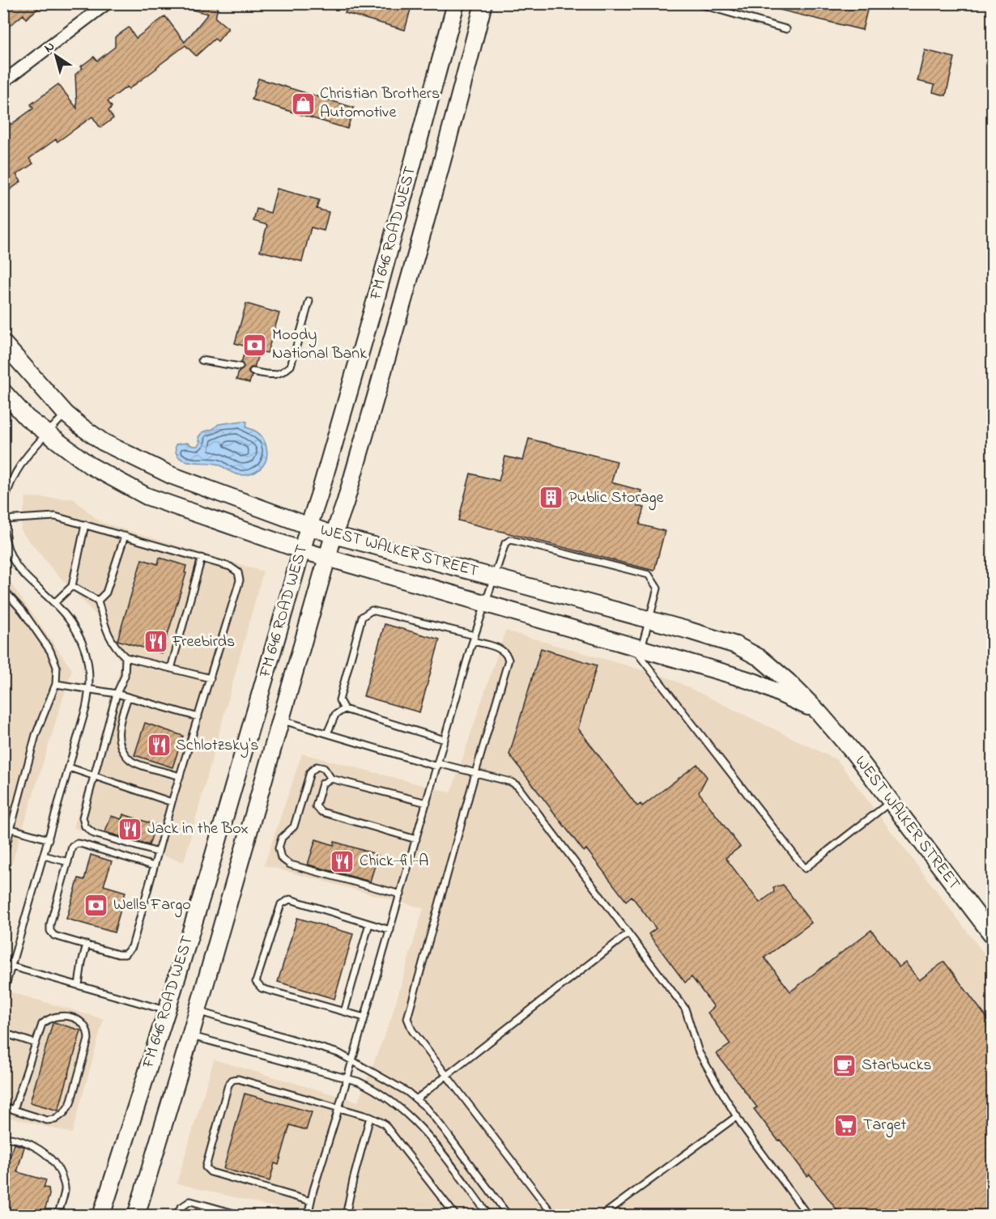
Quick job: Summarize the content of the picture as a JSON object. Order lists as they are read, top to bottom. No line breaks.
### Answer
{"streets":{"main road":["FM 646 ROAD WEST","WEST WALKER STREET"]},"crossings":[["FM 646 ROAD WEST","WEST WALKER STREET"]],"places":{"shop":["Christian Brothers Automotive"],"bank":["Moody National Bank","Wells Fargo"],"building":["Public Storage"],"restaurant":["Freebirds","Schlotzsky's","Jack in the Box","Chick-fil-A"],"cafe":["Starbucks"],"supermarket":["Target"]},"north":"top left"}
